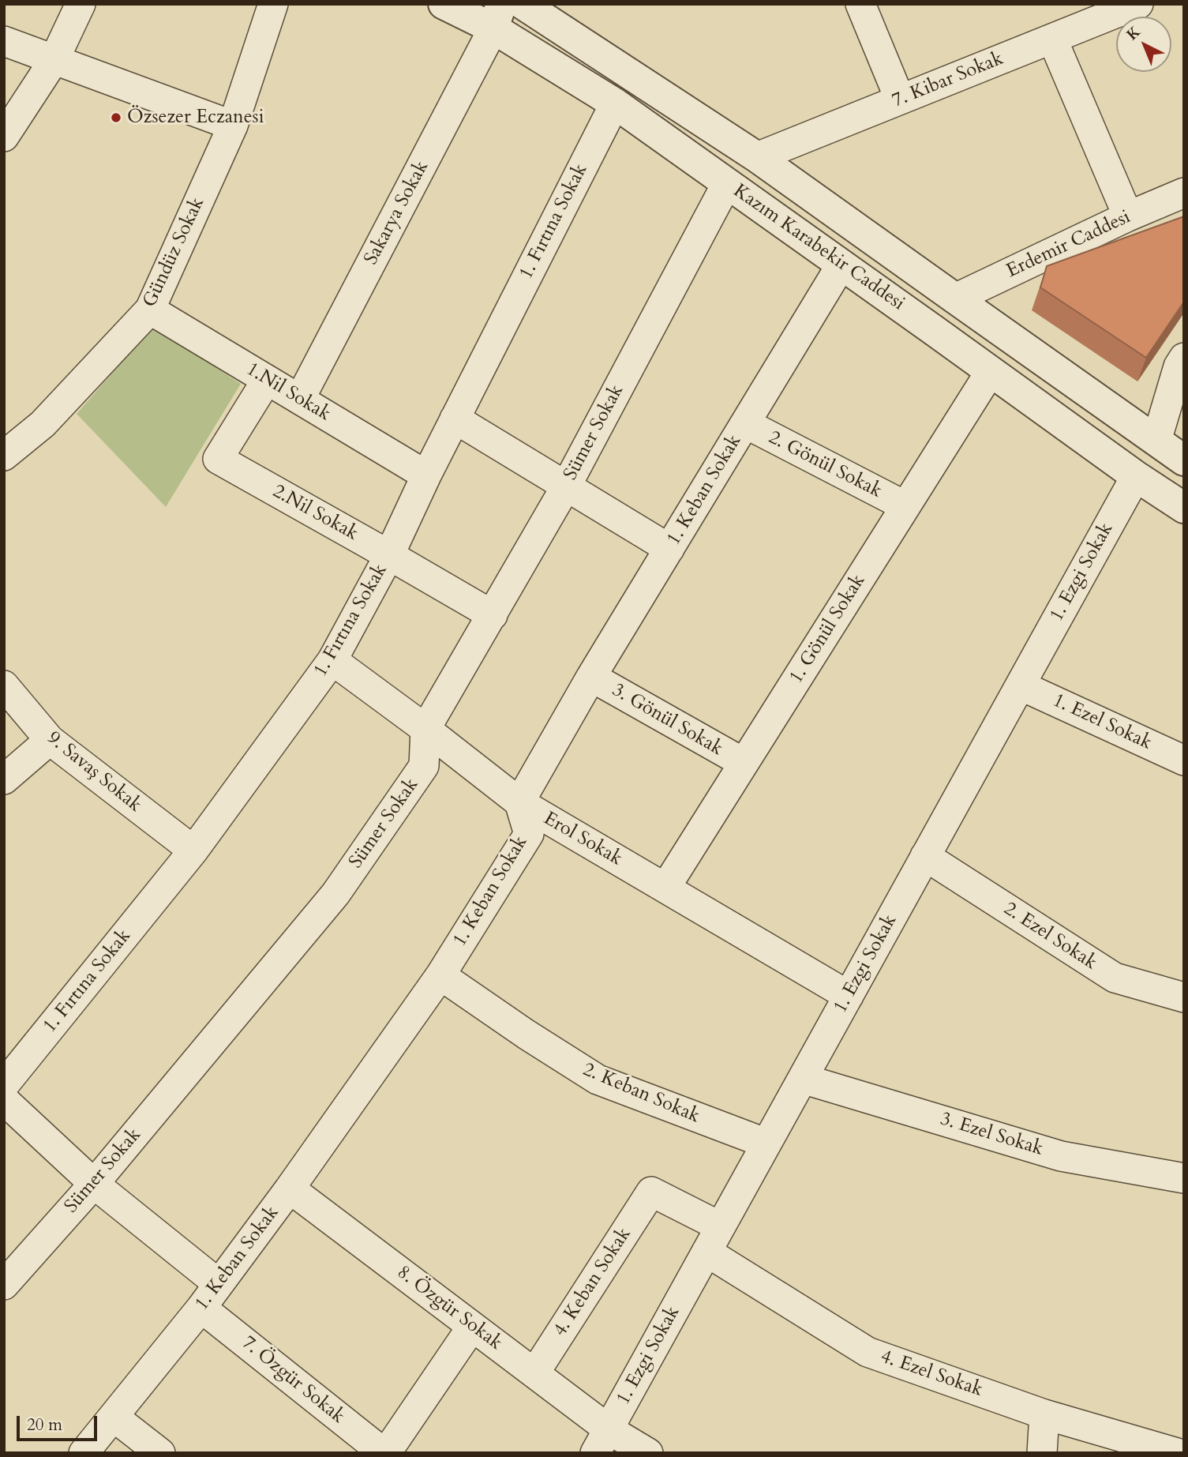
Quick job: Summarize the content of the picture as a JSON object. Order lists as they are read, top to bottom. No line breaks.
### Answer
{"streets":{"street":["7. Kibar Sokak","Sakarya Sokak","1. Fırtına Sokak","Erdemir Caddesi","Kazım Karabekir Caddesi","Gündüz Sokak","1.Nil Sokak","Sümer Sokak","2. Gönül Sokak","1. Keban Sokak","2.Nil Sokak","1. Ezgi Sokak","1. Gönül Sokak","3. Gönül Sokak","1. Ezel Sokak","9. Savaş Sokak","Erol Sokak","2. Ezel Sokak","2. Keban Sokak","3. Ezel Sokak","4. Keban Sokak","8. Özgür Sokak","4. Ezel Sokak","7. Özgür Sokak"]},"crossings":[["7. Kibar Sokak","Kazım Karabekir Caddesi"],["Sakarya Sokak","Kazım Karabekir Caddesi"],["Sakarya Sokak","1.Nil Sokak"],["1. Fırtına Sokak","Kazım Karabekir Caddesi"],["1. Fırtına Sokak","1.Nil Sokak"],["1. Fırtına Sokak","2.Nil Sokak"],["1. Fırtına Sokak","9. Savaş Sokak"],["1. Fırtına Sokak","Erol Sokak"],["Erdemir Caddesi","Kazım Karabekir Caddesi"],["Kazım Karabekir Caddesi","Sümer Sokak"],["Kazım Karabekir Caddesi","1. Keban Sokak"],["Kazım Karabekir Caddesi","1. Ezgi Sokak"],["Kazım Karabekir Caddesi","1. Gönül Sokak"],["Gündüz Sokak","1.Nil Sokak"],["1.Nil Sokak","2.Nil Sokak"],["Sümer Sokak","2.Nil Sokak"],["Sümer Sokak","Erol Sokak"],["2. Gönül Sokak","1. Keban Sokak"],["2. Gönül Sokak","1. Gönül Sokak"],["1. Keban Sokak","3. Gönül Sokak"],["1. Keban Sokak","Erol Sokak"],["1. Keban Sokak","2. Keban Sokak"],["1. Keban Sokak","8. Özgür Sokak"],["1. Keban Sokak","7. Özgür Sokak"],["1. Ezgi Sokak","1. Ezel Sokak"],["1. Ezgi Sokak","Erol Sokak"],["1. Ezgi Sokak","2. Ezel Sokak"],["1. Ezgi Sokak","2. Keban Sokak"],["1. Ezgi Sokak","3. Ezel Sokak"],["1. Ezgi Sokak","4. Keban Sokak"],["1. Ezgi Sokak","8. Özgür Sokak"],["1. Ezgi Sokak","4. Ezel Sokak"],["1. Gönül Sokak","3. Gönül Sokak"],["1. Gönül Sokak","Erol Sokak"],["4. Keban Sokak","8. Özgür Sokak"]],"places":["Özsezer Eczanesi"],"scale_bar":"20 m","north":"top left"}
